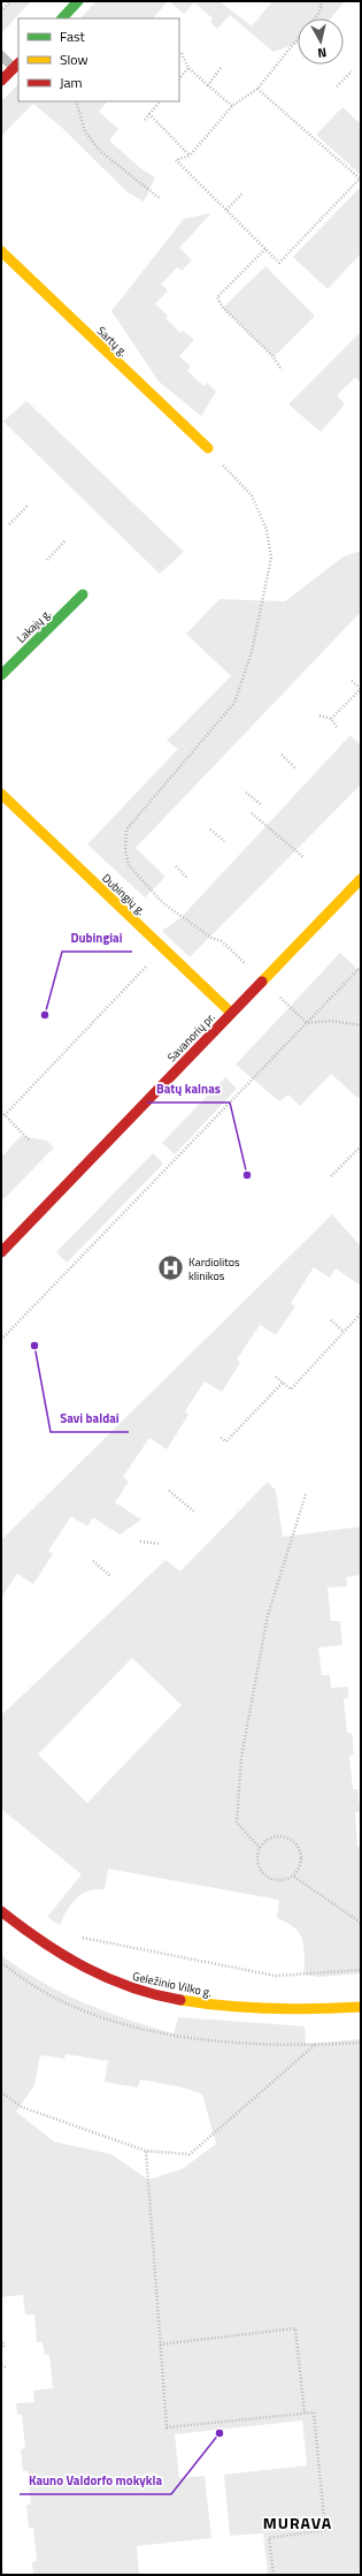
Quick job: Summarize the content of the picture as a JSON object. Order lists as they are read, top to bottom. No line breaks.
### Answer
{"streets":{"street":["Sartų g.","Lakajų g.","Dubingių g.","Savanorių pr.","Geležinio Vilko g."]},"crossings":[["Dubingių g.","Savanorių pr."]],"districts":["MURAVA"],"places":{"other":["Dubingiai","Batų kalnas","Savi baldai","Kauno Valdorfo mokykla"],"hospital":["Kardiolitos klinikos"]},"legend":["Fast","Slow","Jam"],"north":"bottom"}
